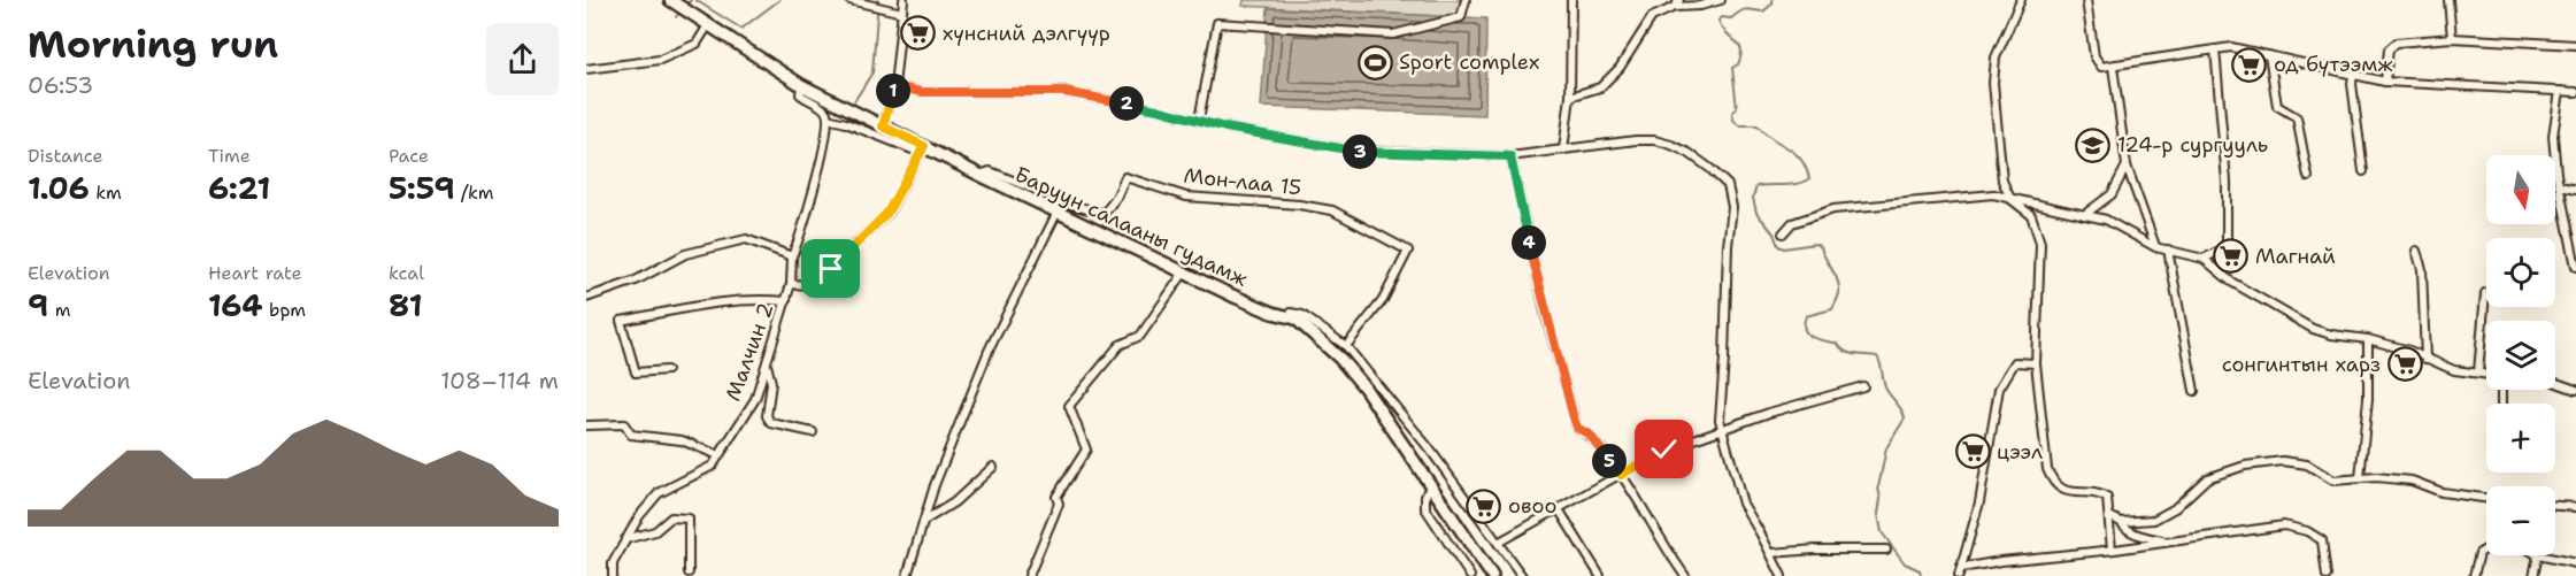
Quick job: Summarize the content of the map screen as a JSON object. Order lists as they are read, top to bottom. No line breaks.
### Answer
{"streets":{"main road":["Баруун салааны гудамж"],"street":["Мон-лаа 15","Малчин 2"]},"crossings":[["Мон-лаа 15","Баруун салааны гудамж"],["Баруун салааны гудамж","Малчин 2"]],"places":{"supermarket":["хүнсний дэлгүүр","од бүтээмж","Магнай","сонгинтын харз","цээл","овоо"],"sports":["Sport complex"],"school or university":["124-р сургууль"]},"north":"bottom","page":{"heading":["Morning run","06:53"],"pins":["1","2","3","4","5"],"stats":[["Distance","1.06 km"],["Time","6:21"],["Pace","5:59 /km"],["Elevation","9 m"],["Heart rate","164 bpm"],["kcal","81"]],"map_buttons":["+","−"],"chart":["Elevation","108–114 m"]}}
